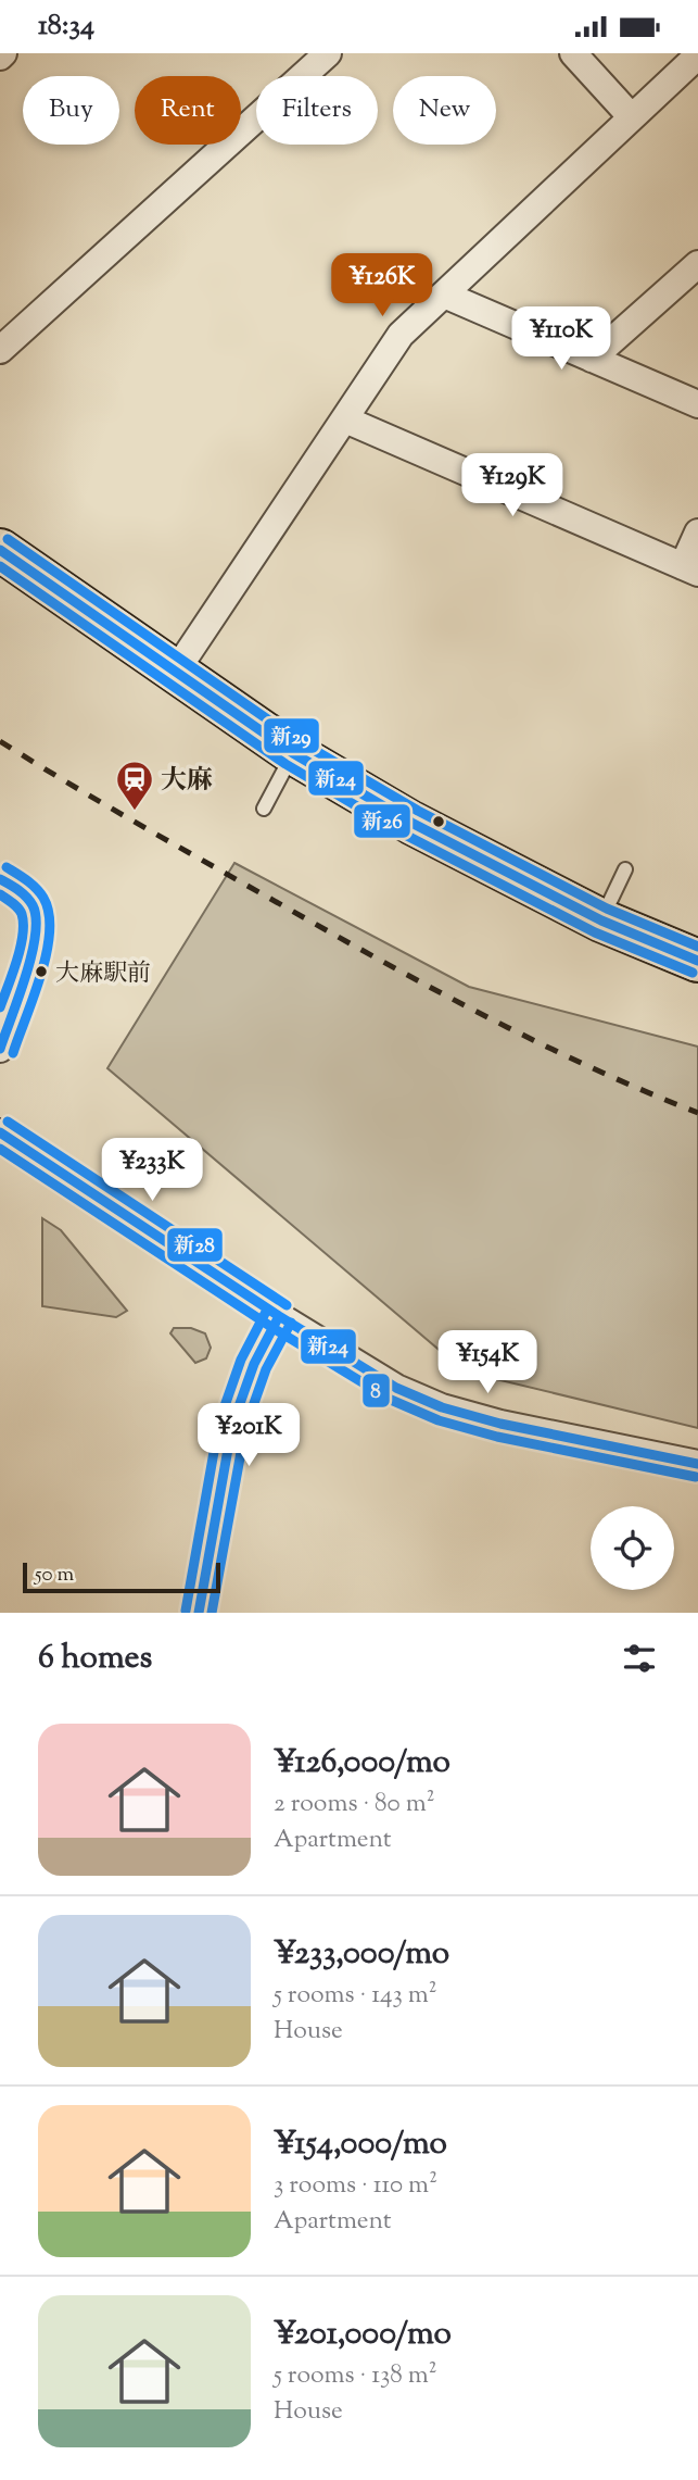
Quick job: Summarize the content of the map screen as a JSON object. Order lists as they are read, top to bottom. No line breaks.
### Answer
{"places":{"station":["大麻"],"other":["大麻駅前"]},"lines":["transit line 新29","transit line 新24","transit line 新26","transit line 新28","transit line 8"],"scale_bar":"50 m","page":{"status":"18:34","chip":["Buy","Rent","Filters","New"],"price":["¥126K","¥110K","¥129K","¥233K","¥154K","¥201K"],"scale":"50 m","heading":"6 homes","list":[{"name":"¥126,000/mo","note":"2 rooms · 80 m² · Apartment"},{"name":"¥233,000/mo","note":"5 rooms · 143 m² · House"},{"name":"¥154,000/mo","note":"3 rooms · 110 m² · Apartment"},{"name":"¥201,000/mo","note":"5 rooms · 138 m² · House"}]}}
